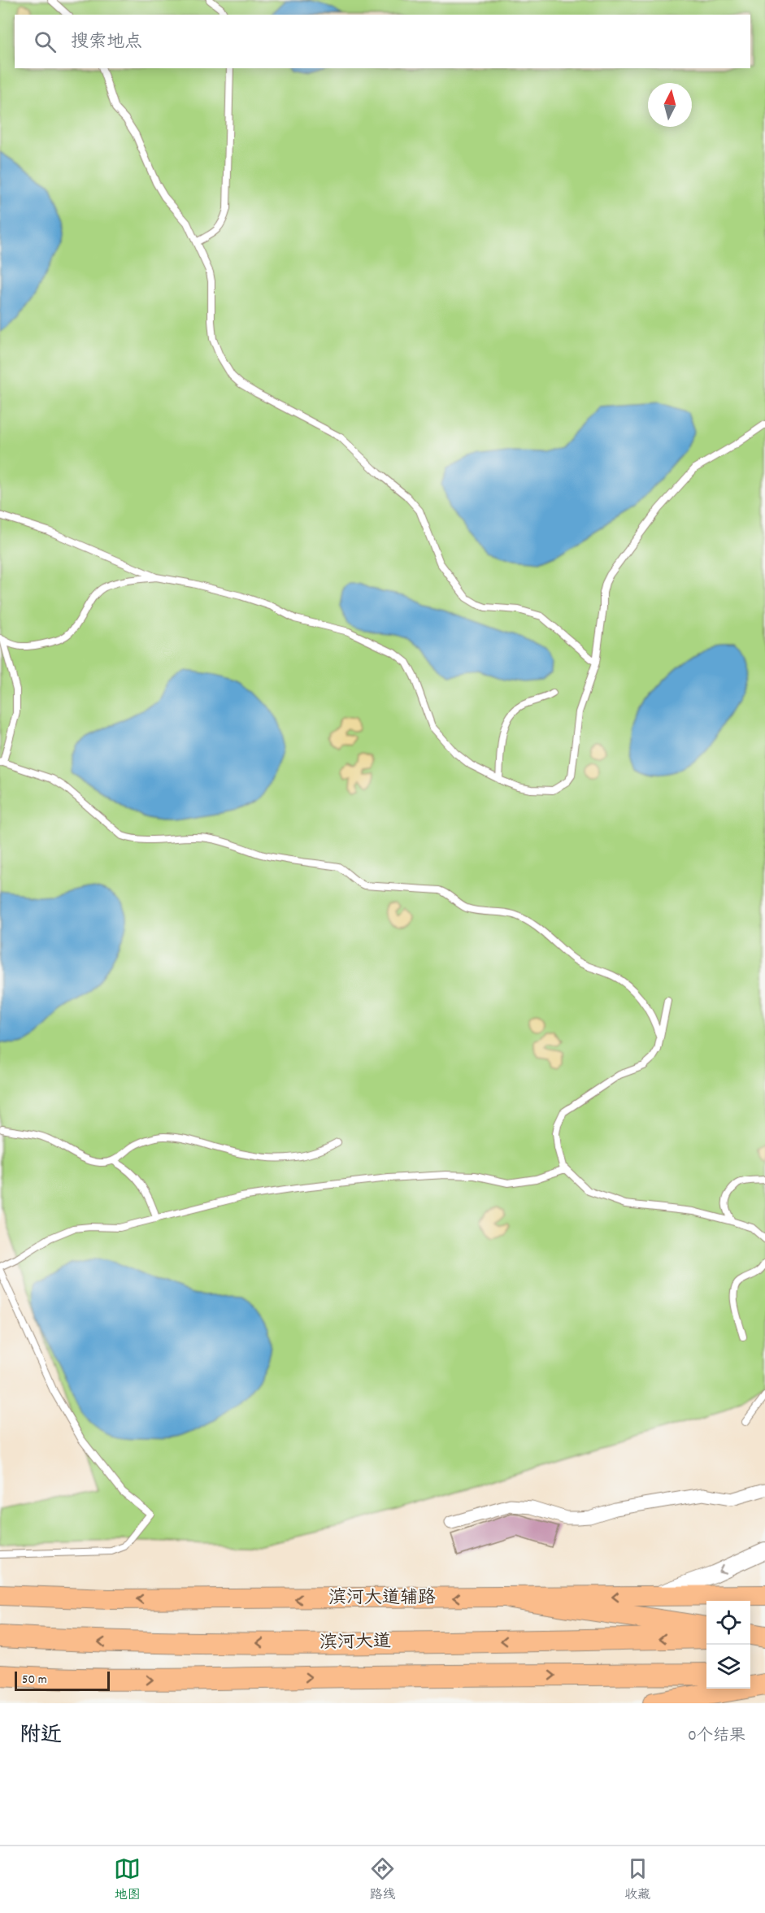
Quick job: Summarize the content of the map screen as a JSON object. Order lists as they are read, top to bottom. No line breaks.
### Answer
{"streets":{"highway":["滨河大道"],"main road":["滨河大道辅路"]},"one_way":["滨河大道辅路"],"scale_bar":"50 m","north":"top","page":{"search":"搜索地点","scale":"50 m","heading":["附近","0个结果"],"nav":["地图","路线","收藏"]}}
